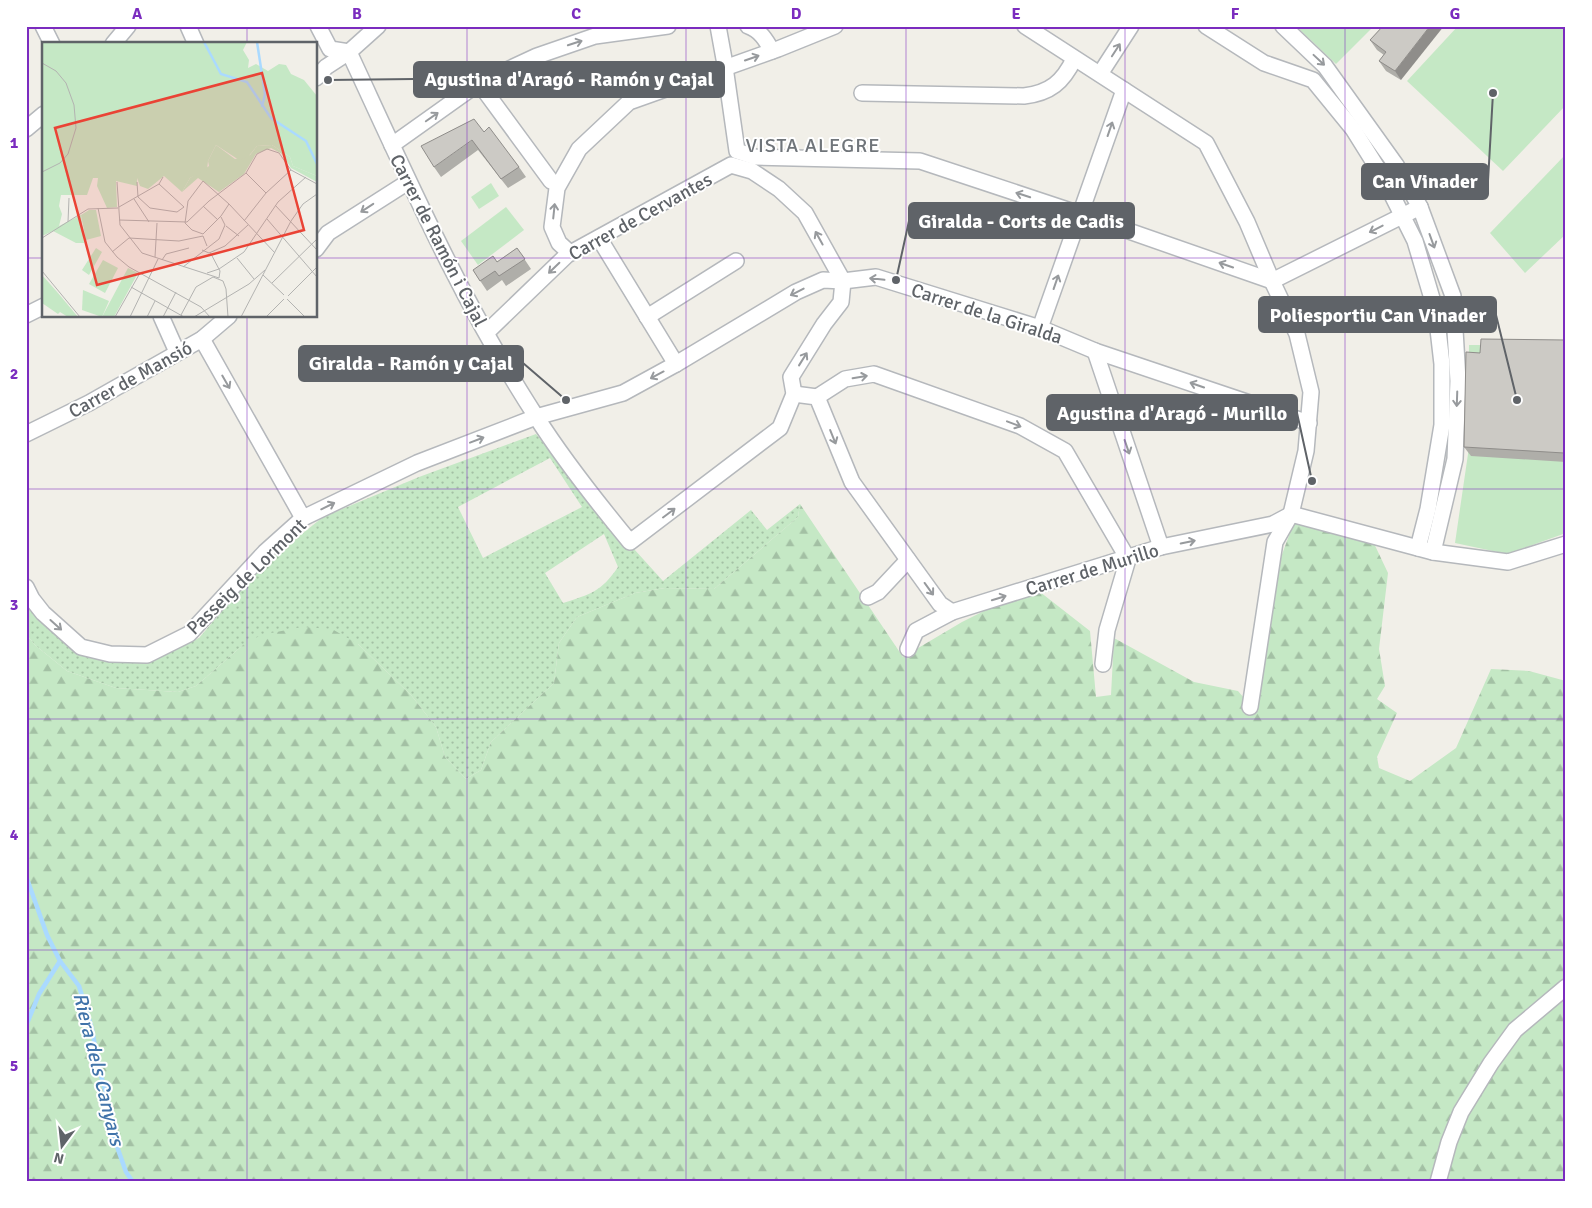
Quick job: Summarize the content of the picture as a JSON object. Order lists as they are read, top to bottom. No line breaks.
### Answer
{"streets":{"street":["Carrer de Cervantes","Carrer de Ramón i Cajal","Carrer de la Giralda","Carrer de Mansió","Carrer de Murillo","Passeig de Lormont"]},"crossings":[["Carrer de Cervantes","Carrer de Ramón i Cajal"],["Carrer de Ramón i Cajal","Carrer de la Giralda"],["Carrer de Ramón i Cajal","Passeig de Lormont"],["Carrer de la Giralda","Passeig de Lormont"]],"one_way":["Carrer de Cervantes","Carrer de Murillo","Passeig de Lormont"],"districts":["VISTA ALEGRE"],"water":["Riera dels Canyars"],"places":["Agustina d'Aragó - Ramón y Cajal","Can Vinader","Giralda - Corts de Cadis","Giralda - Ramón y Cajal","Poliesportiu Can Vinader","Agustina d'Aragó - Murillo"],"north":"bottom","grid":{"columns":["A","B","C","D","E","F","G"],"rows":["1","2","3","4","5"]}}
